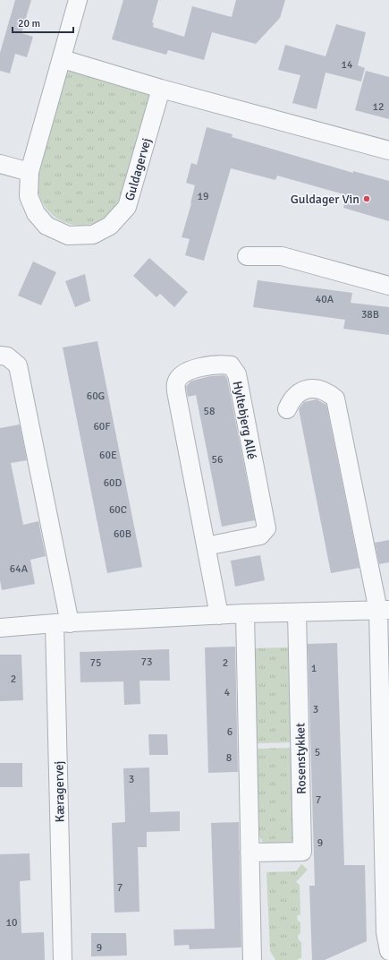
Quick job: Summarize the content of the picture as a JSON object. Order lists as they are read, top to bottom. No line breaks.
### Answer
{"streets":{"street":["Guldagervej","Hyltebjerg Allé","Rosenstykket","Kæragervej"]},"places":["Guldager Vin"],"house_numbers":["14","12","19","40A","38B","60G","58","60F","60E","56","60D","60C","60B","64A","73","75","2","1","2","4","3","6","5","8","3","7","9","7","10","9"],"scale_bar":"20 m"}
